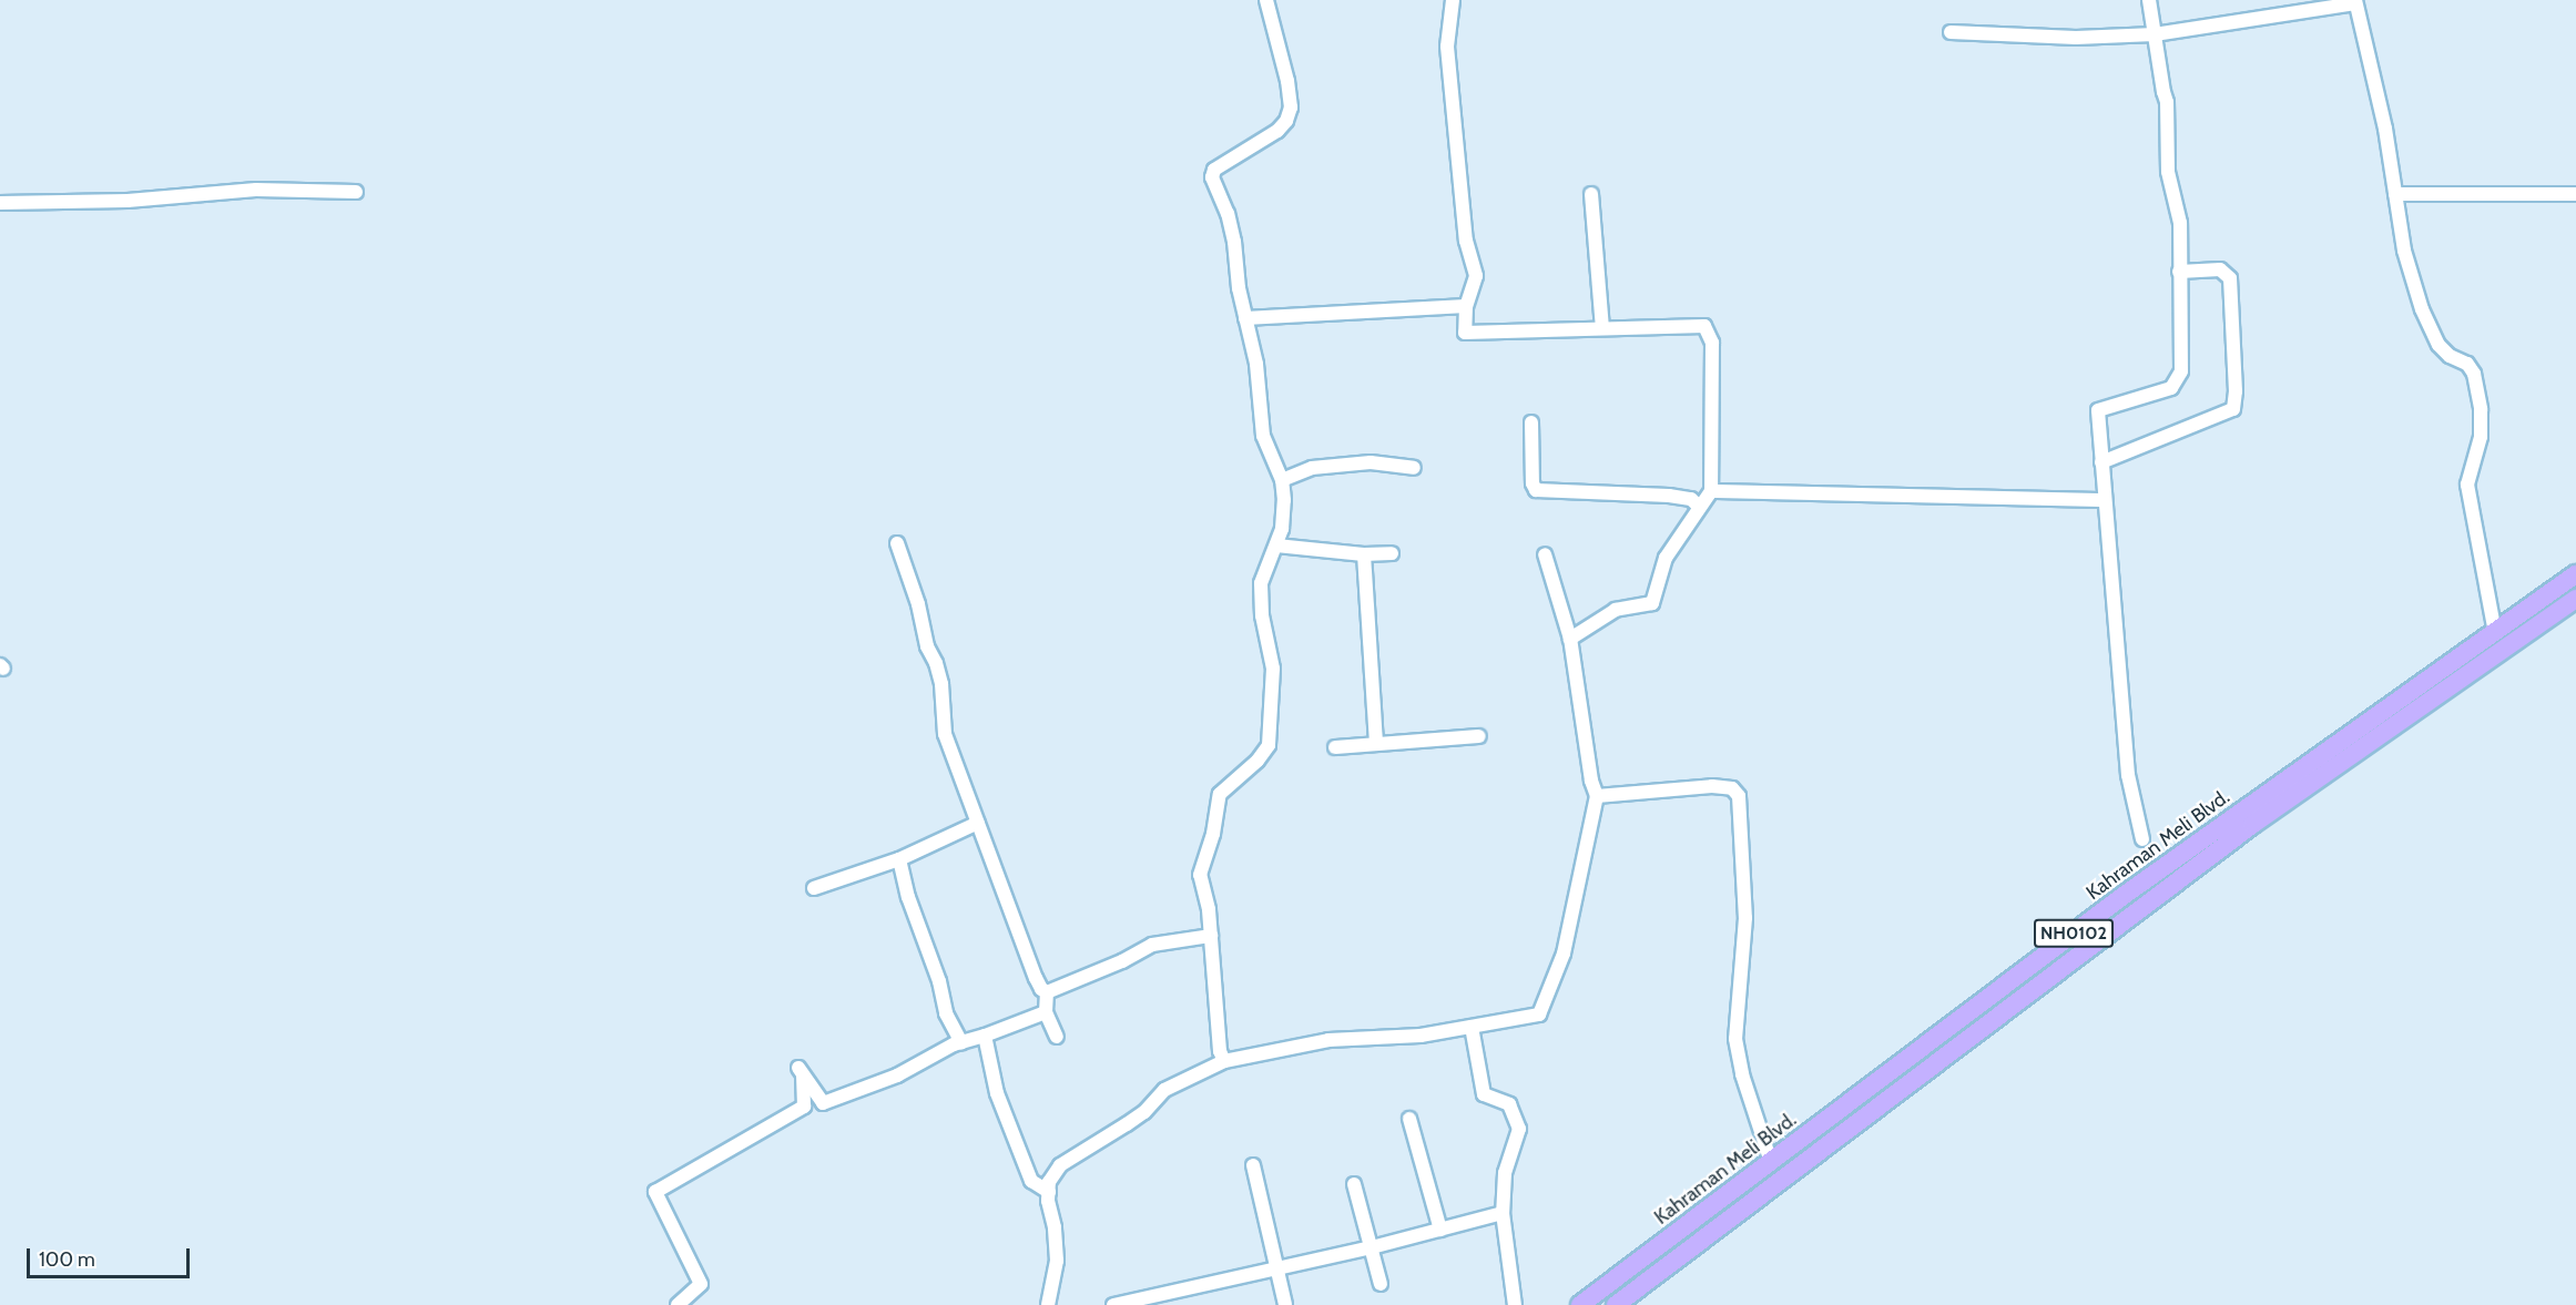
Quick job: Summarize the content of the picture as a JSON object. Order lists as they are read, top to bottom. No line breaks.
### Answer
{"streets":{"highway":["Kahraman Meli Blvd.","NH0102"]},"scale_bar":"100 m"}
